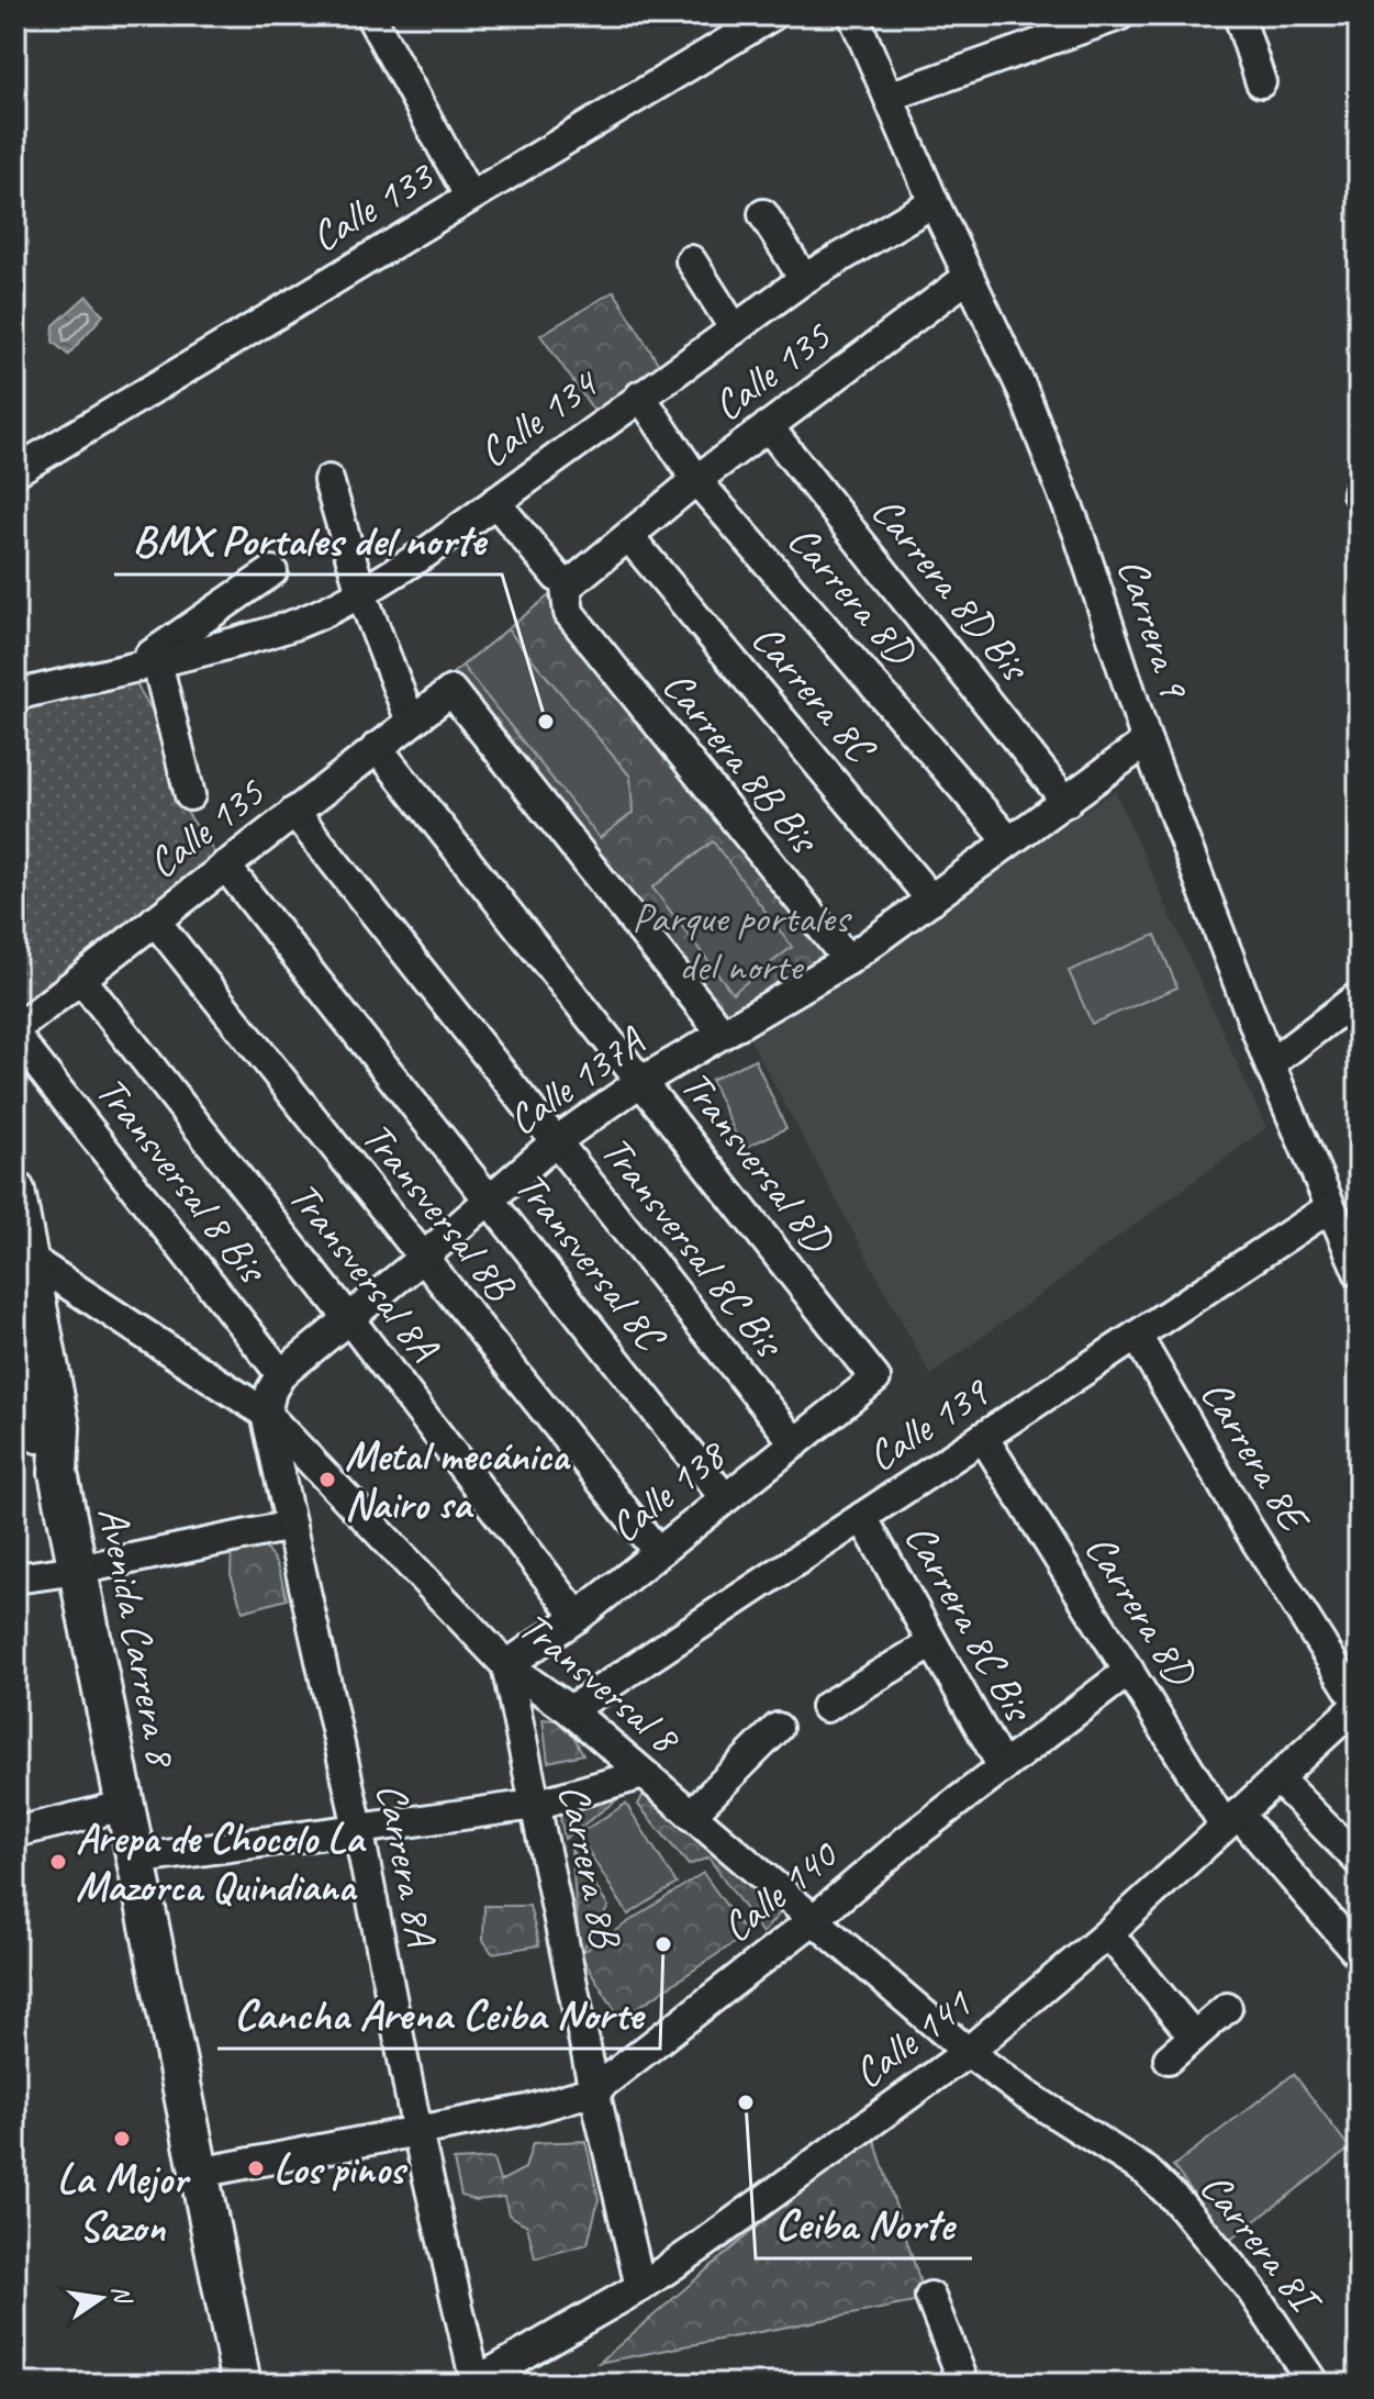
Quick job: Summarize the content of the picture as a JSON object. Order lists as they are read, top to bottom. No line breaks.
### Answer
{"streets":{"main road":["Avenida Carrera 8"],"street":["Calle 133","Calle 135","Calle 134","Carrera 8D Bis","Carrera 8D","Carrera 9","Carrera 8C","Carrera 8B Bis","Calle 137A","Transversal 8D","Transversal 8 Bis","Transversal 8B","Transversal 8C Bis","Transversal 8C","Transversal 8A","Calle 139","Carrera 8E","Calle 138","Carrera 8C Bis","Transversal 8","Carrera 8A","Carrera 8B","Calle 140","Calle 141","Carrera 8I"]},"crossings":[["Calle 135","Carrera 8D Bis"],["Calle 135","Carrera 8D"],["Calle 135","Carrera 9"],["Calle 135","Carrera 8C"],["Calle 135","Carrera 8B Bis"],["Calle 135","Calle 137A"],["Calle 135","Transversal 8D"],["Calle 135","Transversal 8 Bis"],["Calle 135","Transversal 8B"],["Calle 135","Transversal 8C Bis"],["Calle 135","Transversal 8C"],["Calle 135","Transversal 8A"],["Calle 134","Carrera 8D"],["Calle 134","Carrera 9"],["Carrera 8D Bis","Calle 137A"],["Carrera 8D","Calle 137A"],["Carrera 8D","Calle 139"],["Carrera 8D","Calle 140"],["Carrera 8D","Calle 141"],["Carrera 9","Calle 137A"],["Carrera 9","Calle 139"],["Carrera 8C","Calle 137A"],["Carrera 8B Bis","Calle 137A"],["Calle 137A","Transversal 8D"],["Calle 137A","Transversal 8 Bis"],["Calle 137A","Transversal 8B"],["Calle 137A","Transversal 8C Bis"],["Calle 137A","Transversal 8C"],["Calle 137A","Transversal 8A"],["Calle 137A","Transversal 8"],["Calle 137A","Carrera 8A"],["Transversal 8D","Calle 138"],["Transversal 8B","Calle 138"],["Transversal 8C Bis","Calle 138"],["Transversal 8C","Calle 138"],["Transversal 8A","Calle 138"],["Calle 139","Carrera 8E"],["Calle 139","Carrera 8C Bis"],["Calle 139","Transversal 8"],["Carrera 8E","Calle 141"],["Calle 138","Transversal 8"],["Calle 138","Carrera 8B"],["Carrera 8C Bis","Calle 140"],["Avenida Carrera 8","Transversal 8"],["Avenida Carrera 8","Calle 140"],["Transversal 8","Carrera 8A"],["Transversal 8","Carrera 8B"],["Transversal 8","Calle 140"],["Transversal 8","Calle 141"],["Transversal 8","Carrera 8I"],["Carrera 8A","Calle 140"],["Carrera 8A","Calle 141"],["Carrera 8B","Calle 140"],["Carrera 8B","Calle 141"]],"parks":["Parque portales del norte"],"places":["BMX Portales del norte","Metal mecánica Nairo sa","Arepa de Chocolo La Mazorca Quindiana","Cancha Arena Ceiba Norte","Ceiba Norte","La Mejor Sazon","Los pinos"],"north":"right"}
